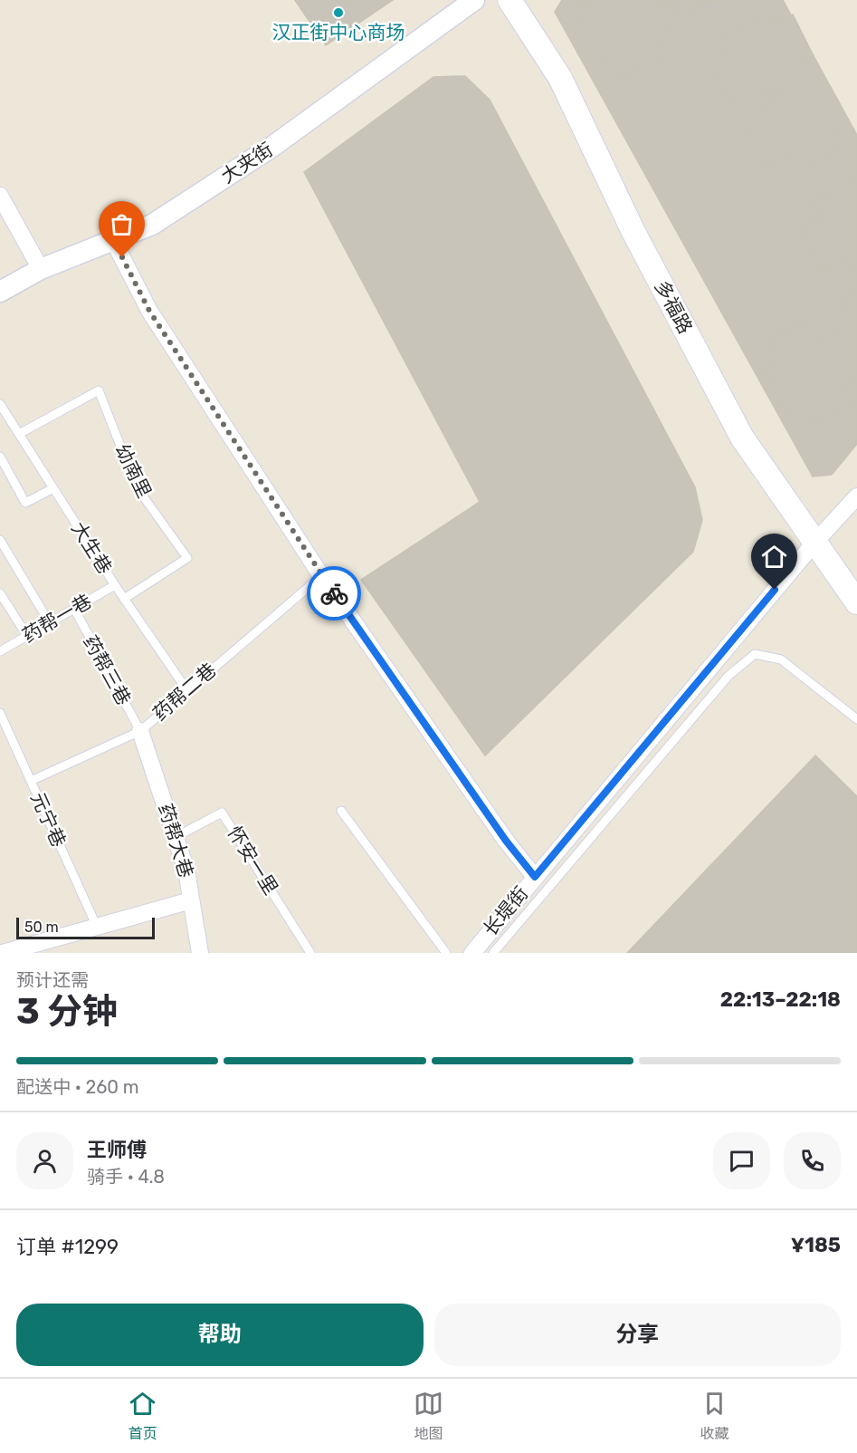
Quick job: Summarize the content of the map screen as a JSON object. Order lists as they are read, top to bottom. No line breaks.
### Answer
{"streets":{"main road":["多福路"],"street":["大夹街","药帮大巷","长堤街"],"lane":["幼南里","大生巷","药帮一巷","药帮三巷","药帮二巷","元宁巷","怀安一里"]},"crossings":[["多福路","长堤街"],["幼南里","大生巷"],["大生巷","药帮一巷"],["大生巷","药帮二巷"],["药帮一巷","药帮三巷"],["药帮三巷","药帮二巷"],["药帮三巷","药帮大巷"],["药帮二巷","元宁巷"],["药帮二巷","药帮大巷"],["药帮大巷","怀安一里"]],"places":["汉正街中心商场"],"scale_bar":"50 m","page":{"scale":"50 m","heading":["3 分钟","预计还需","22:13–22:18"],"panel":["王师傅","骑手 · 4.8","订单 #1299","¥185"],"bar":"配送中 · 260 m","buttons":["帮助","分享"],"tabs":["首页","地图","收藏"]}}
